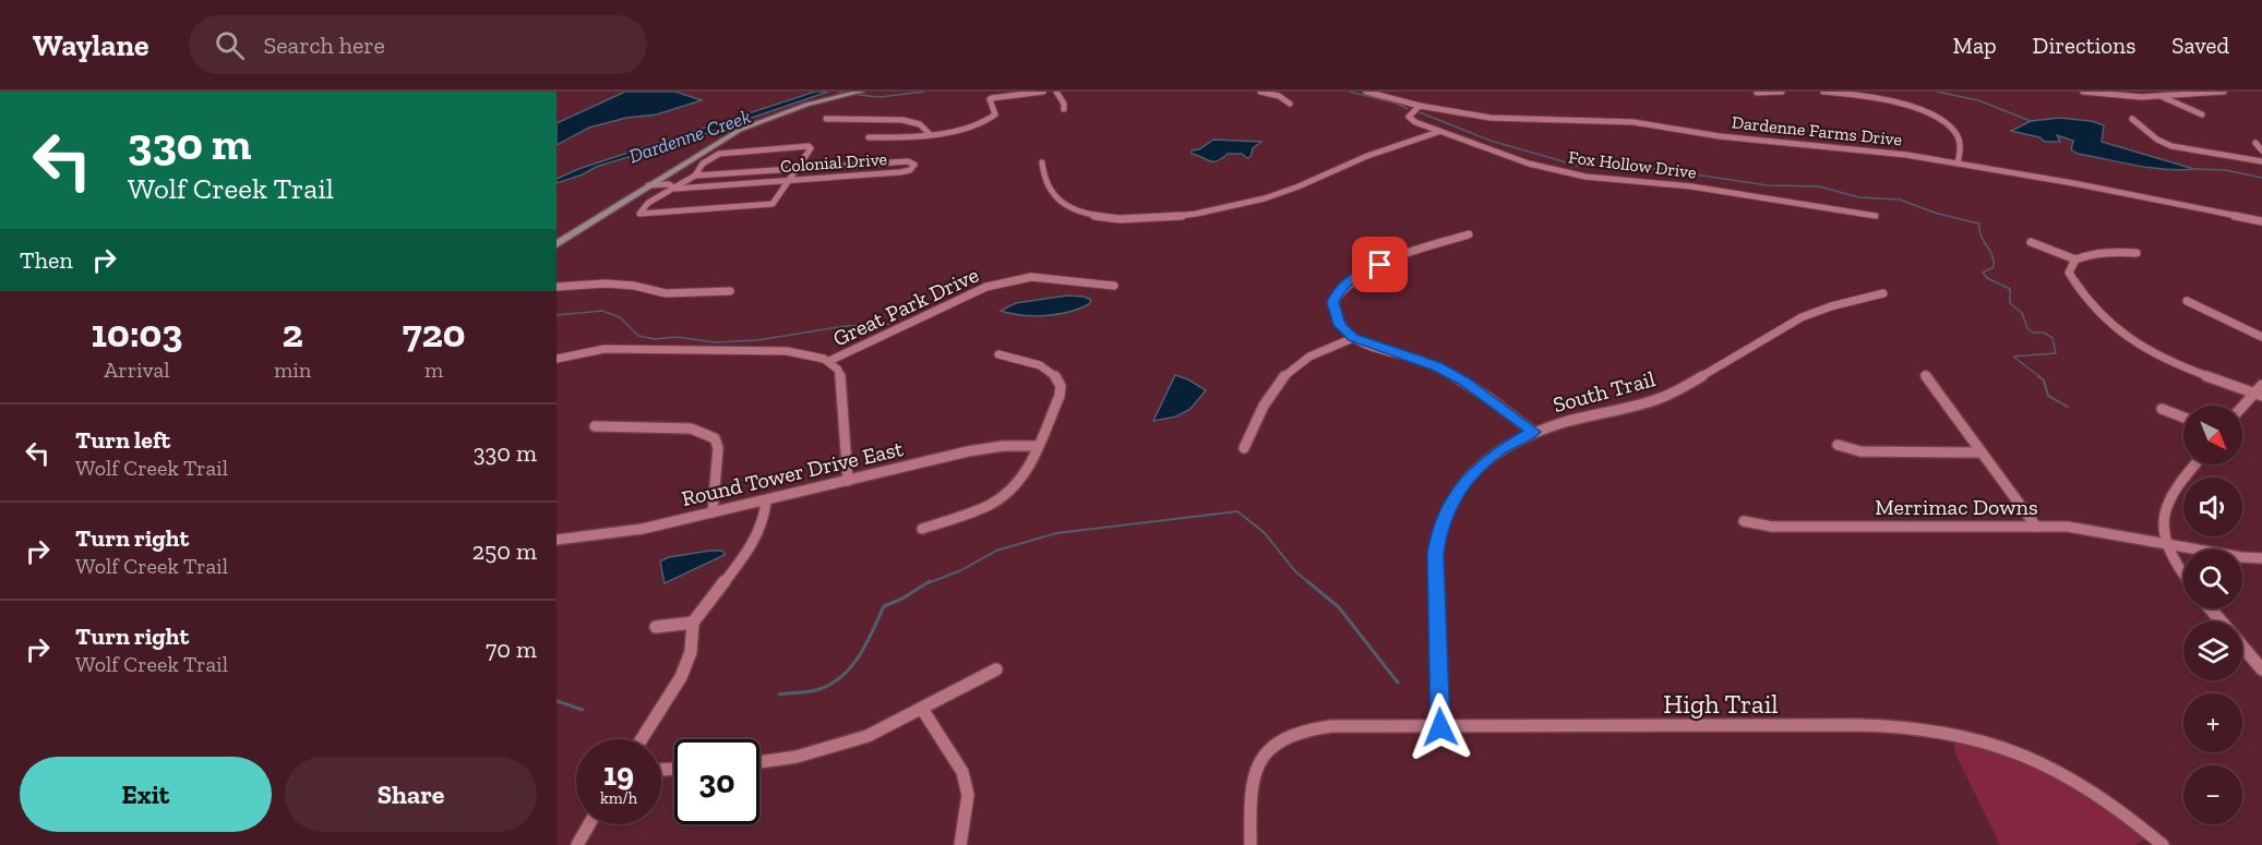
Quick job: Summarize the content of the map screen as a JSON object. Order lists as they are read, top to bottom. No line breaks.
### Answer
{"streets":{"street":["Dardenne Farms Drive","Colonial Drive","Fox Hollow Drive","Great Park Drive","South Trail","Round Tower Drive East","Merrimac Downs","High Trail"]},"crossings":[["Dardenne Farms Drive","Fox Hollow Drive"],["South Trail","High Trail"]],"water":["Dardenne Creek"],"north":"bottom right","page":{"header":"Waylane","search":"Search here","nav":["Map","Directions","Saved"],"turn":["330 m","Wolf Creek Trail"],"then":"Then","eta":["10:03","Arrival","2","min","720","m"],"list":[{"name":"Turn left","note":"Wolf Creek Trail","value":"330 m"},{"name":"Turn right","note":"Wolf Creek Trail","value":"250 m"},{"name":"Turn right","note":"Wolf Creek Trail","value":"70 m"}],"map_buttons":["+","−"],"speed":"19 km/h","limit":"30","buttons":["Exit","Share"]}}
